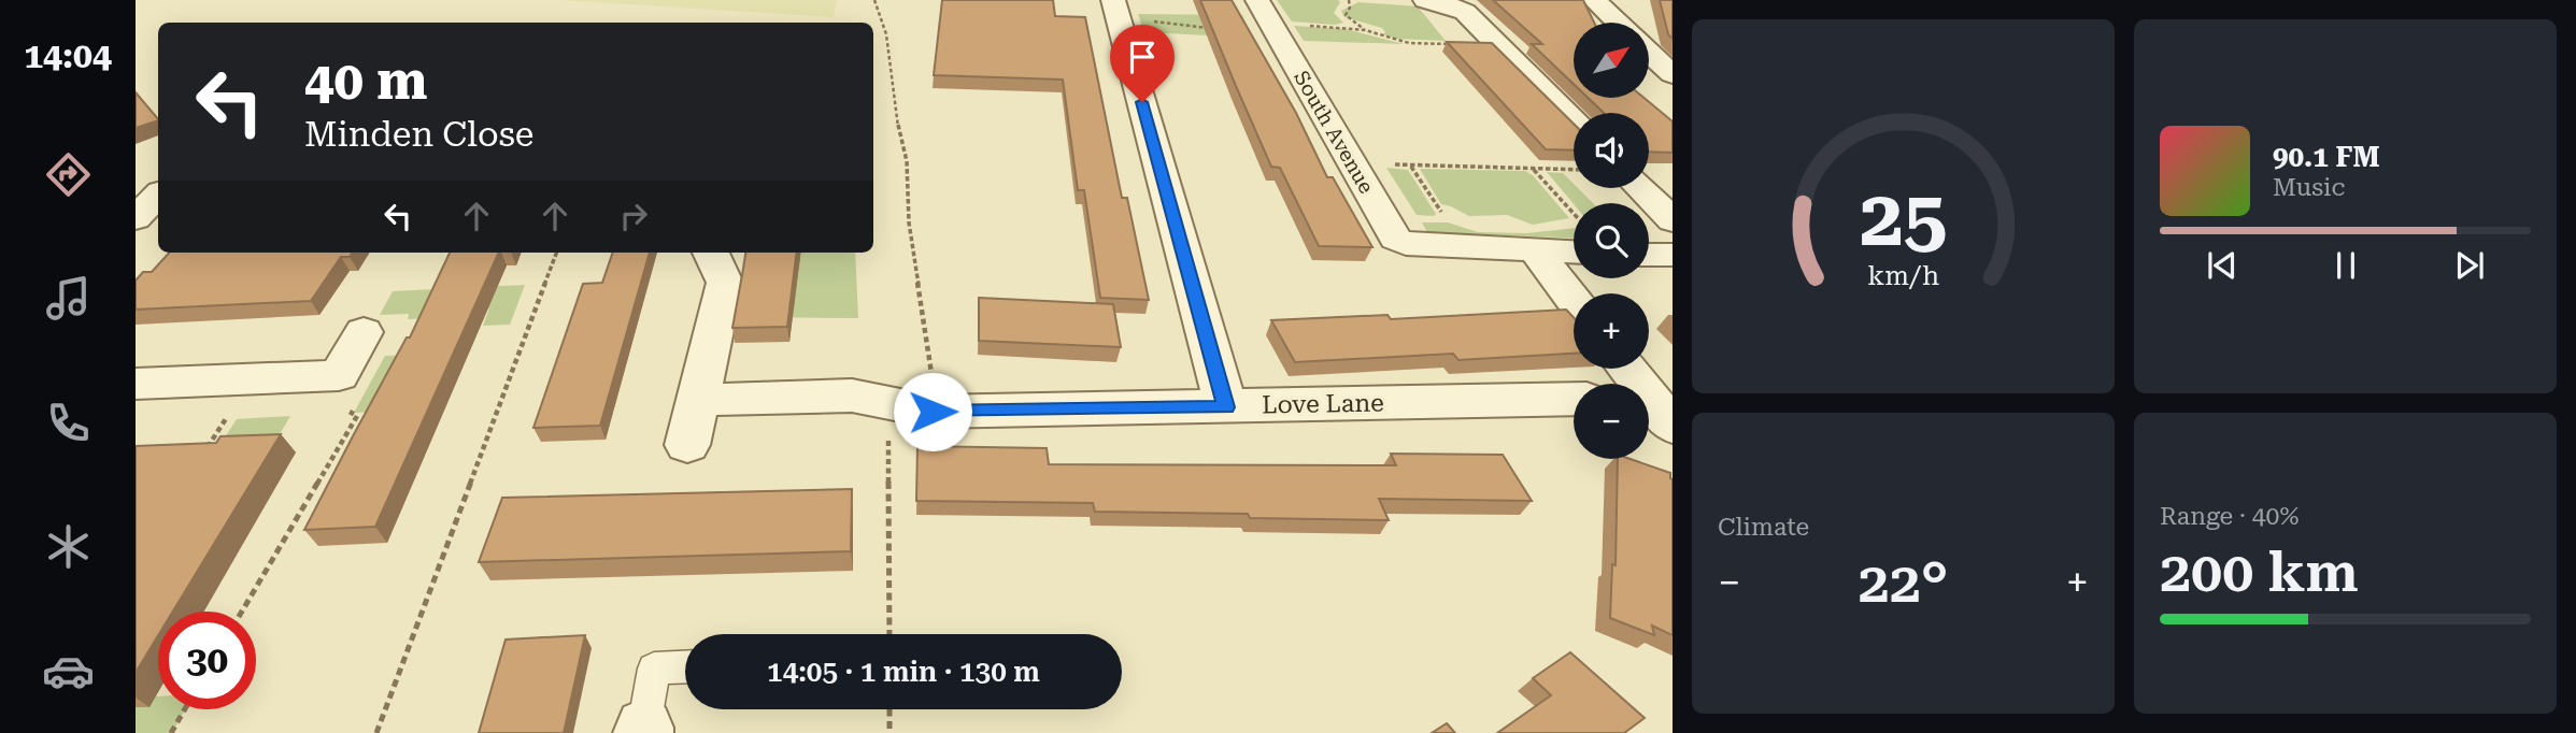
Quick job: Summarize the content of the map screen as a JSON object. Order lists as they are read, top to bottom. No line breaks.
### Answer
{"streets":{"street":["South Avenue","Love Lane"]},"north":"top right","page":{"tabs":"14:04","map_buttons":["+","−"],"turn":["40 m","Minden Close"],"song":["90.1 FM","Music"],"tile":["Climate",["Range · 40%","200 km"]],"heat":["−","22°","+"],"limit":"30","trip":"14:05 · 1 min · 130 m","gauge":["25","km/h"]}}
